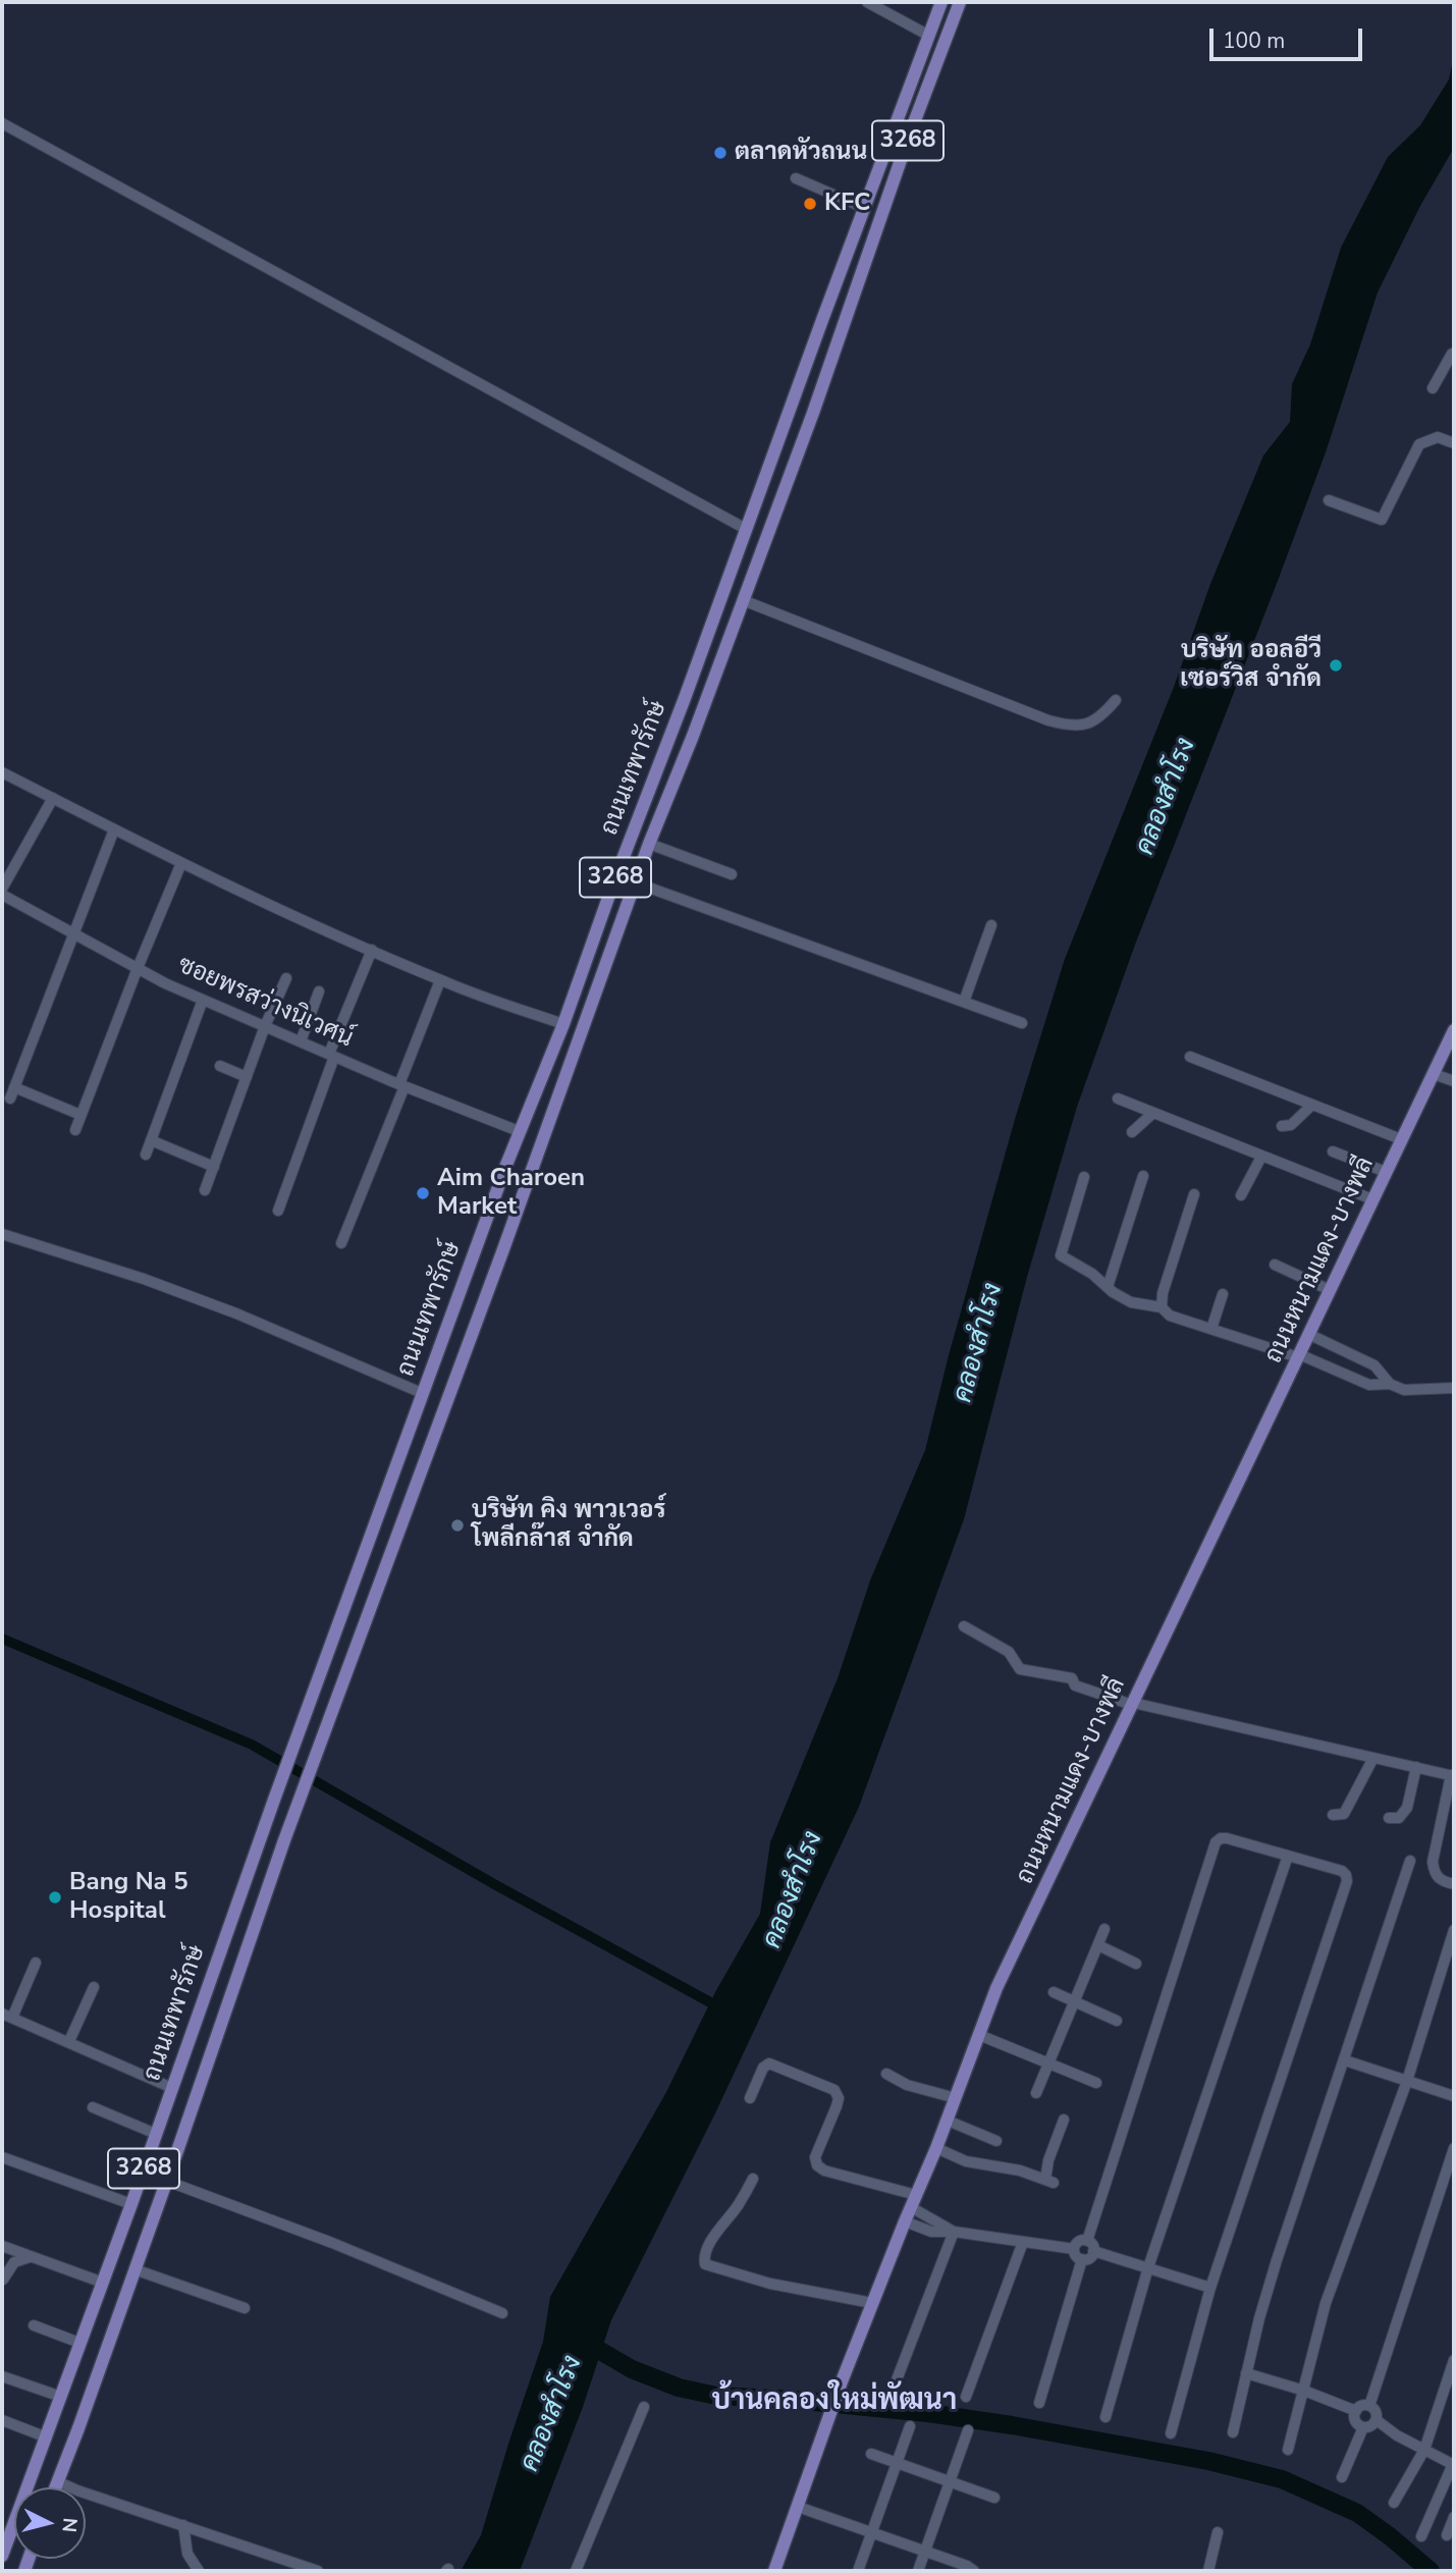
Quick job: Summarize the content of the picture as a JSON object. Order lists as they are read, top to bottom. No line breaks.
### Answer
{"streets":{"main road":["3268","ถนนเทพารักษ์","ถนนหนามแดง-บางพลี"],"street":["ซอยพรสว่างนิเวศน์"]},"crossings":[["ถนนเทพารักษ์","ซอยพรสว่างนิเวศน์"]],"districts":["บ้านคลองใหม่พัฒนา"],"water":["คลองสำโรง"],"places":["ตลาดหัวถนน","KFC","บริษัท ออลอีวี เซอร์วิส จำกัด","Aim Charoen Market","บริษัท คิง พาวเวอร์ โพลีกล๊าส จำกัด","Bang Na 5 Hospital"],"scale_bar":"100 m","north":"right"}
